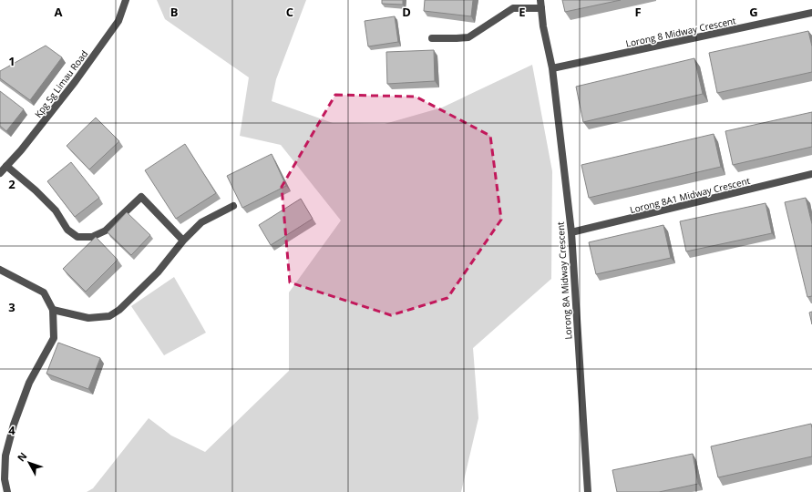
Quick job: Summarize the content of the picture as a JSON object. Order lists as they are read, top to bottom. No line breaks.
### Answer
{"streets":{"street":["Lorong 8 Midway Crescent","Kpg Sg Limau Road","Lorong 8A1 Midway Crescent","Lorong 8A Midway Crescent"]},"crossings":[["Lorong 8 Midway Crescent","Lorong 8A Midway Crescent"],["Lorong 8A1 Midway Crescent","Lorong 8A Midway Crescent"]],"north":"top left","grid":{"columns":["A","B","C","D","E","F","G"],"rows":["1","2","3","4"]}}
